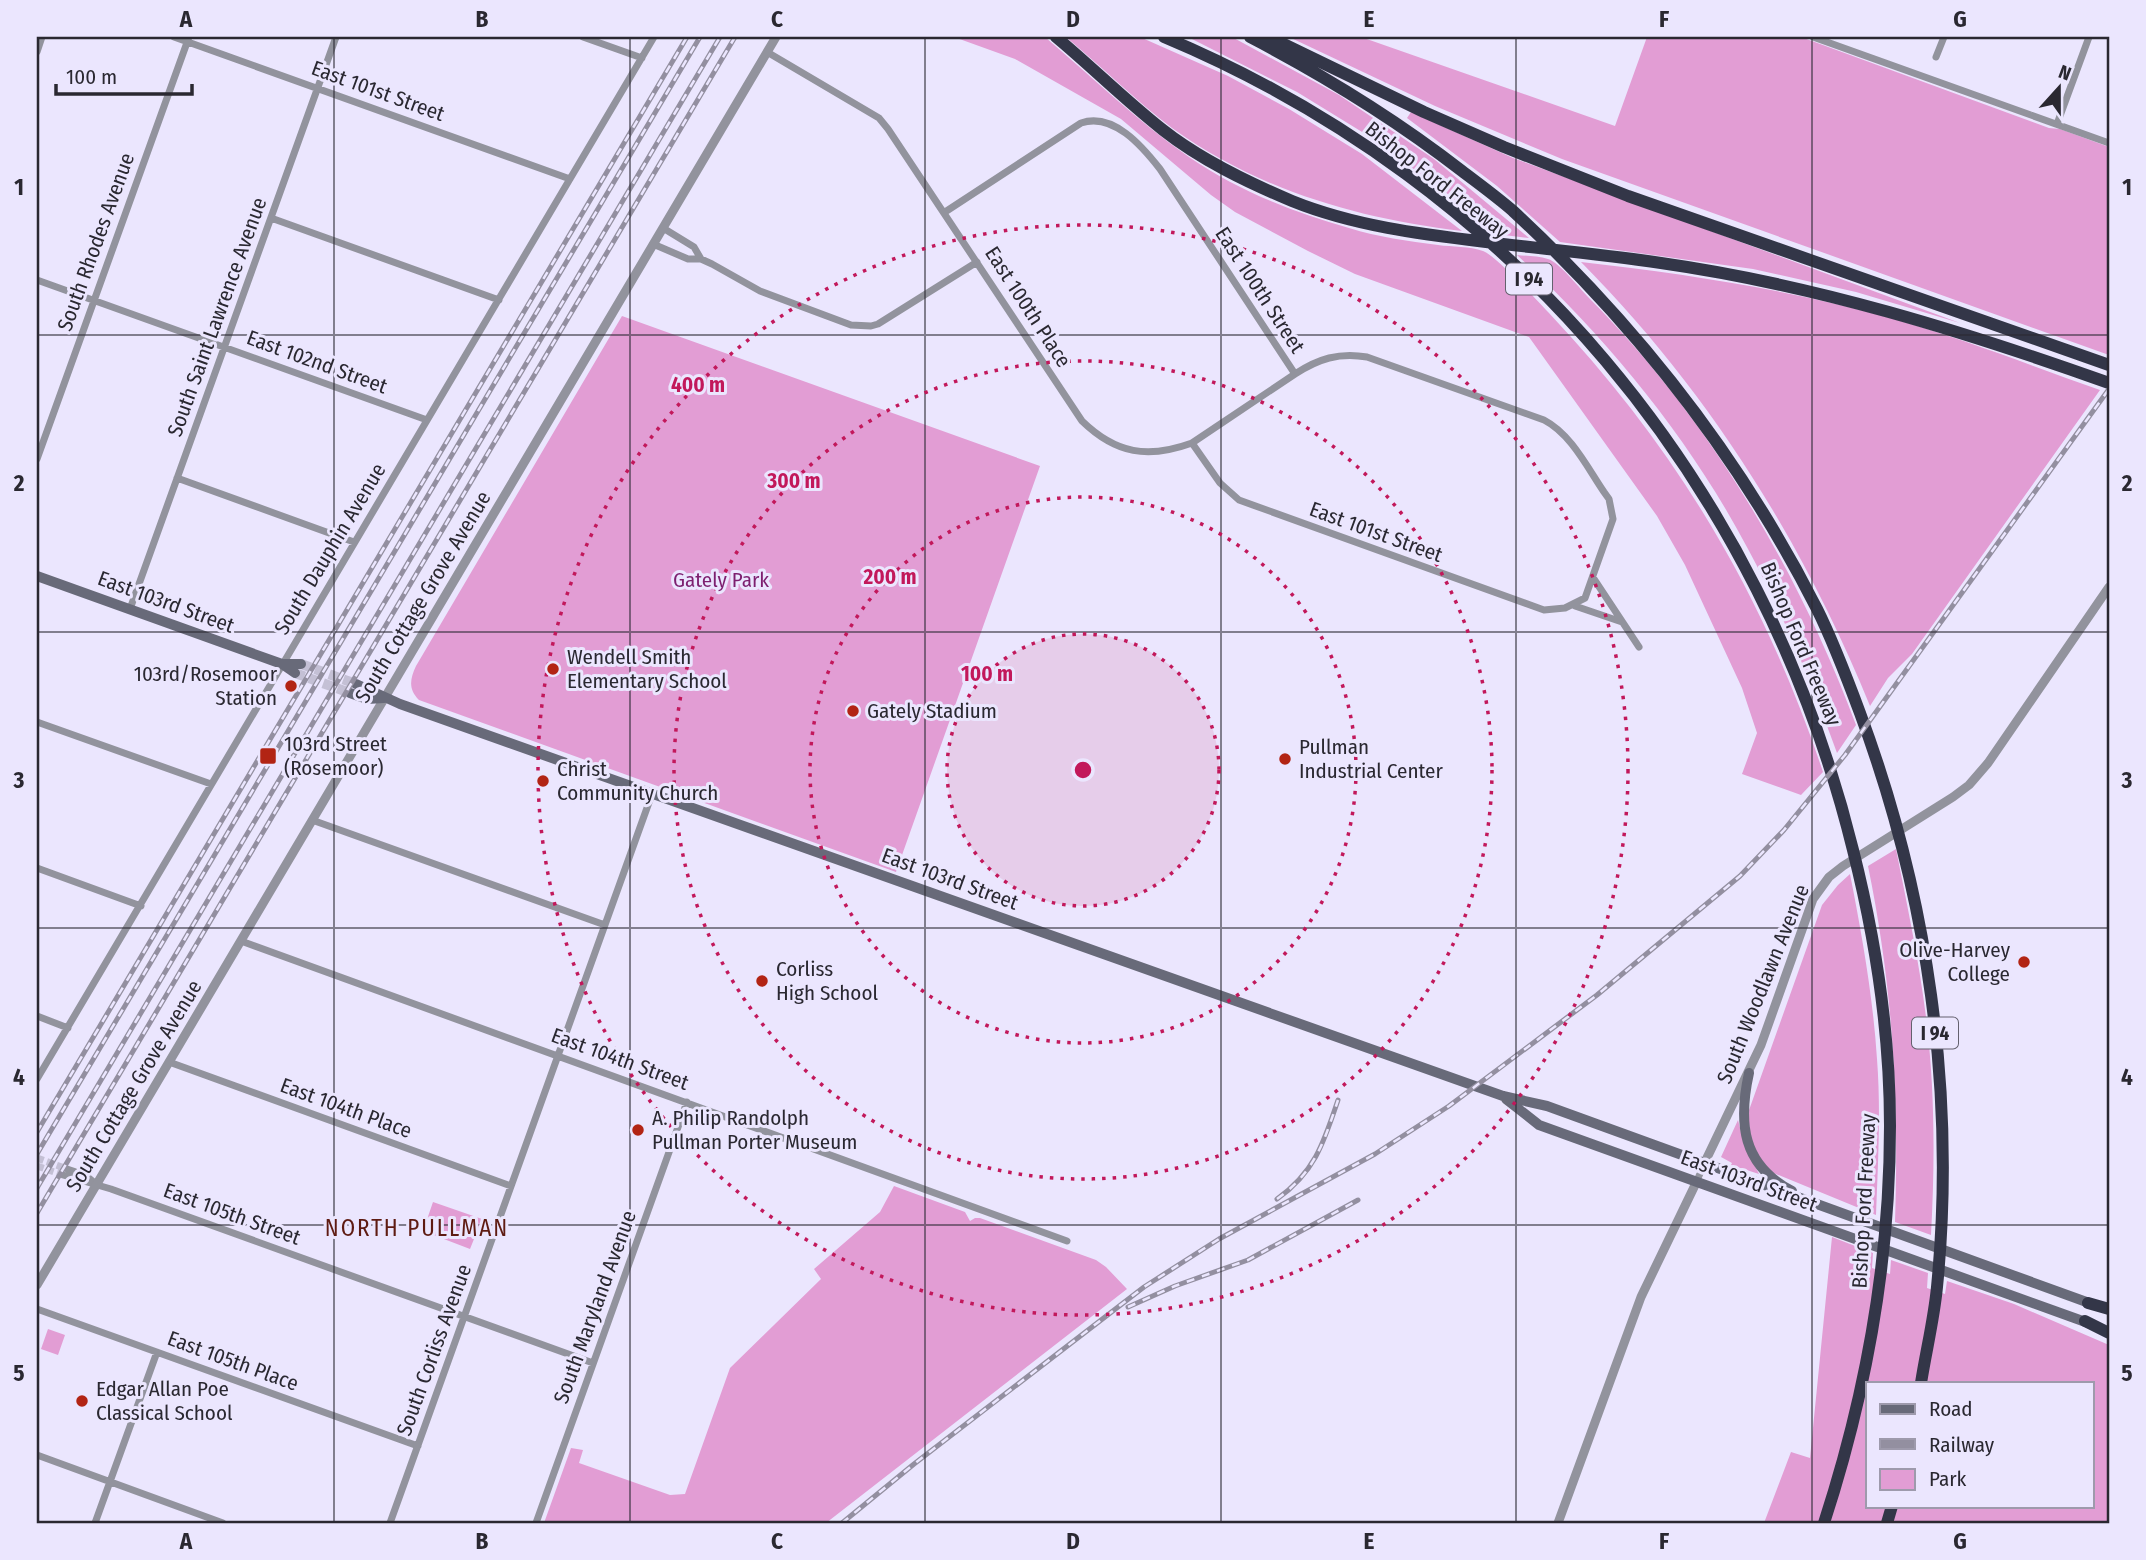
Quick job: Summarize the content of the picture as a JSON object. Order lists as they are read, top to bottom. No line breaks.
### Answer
{"streets":{"highway":["Bishop Ford Freeway","I 94"],"main road":["East 103rd Street"],"street":["East 101st Street","South Rhodes Avenue","East 100th Street","East 100th Place","South Saint Lawrence Avenue","East 102nd Street","South Dauphin Avenue","South Cottage Grove Avenue","South Woodlawn Avenue","East 104th Street","East 104th Place","East 105th Street","South Maryland Avenue","South Corliss Avenue","East 105th Place"]},"crossings":[["East 101st Street","South Rhodes Avenue"],["East 101st Street","East 100th Place"],["East 101st Street","South Saint Lawrence Avenue"],["East 101st Street","South Dauphin Avenue"],["South Rhodes Avenue","East 102nd Street"],["East 100th Street","East 100th Place"],["East 100th Place","South Cottage Grove Avenue"],["South Saint Lawrence Avenue","East 102nd Street"],["South Saint Lawrence Avenue","East 103rd Street"],["East 102nd Street","South Dauphin Avenue"],["South Dauphin Avenue","East 103rd Street"],["South Cottage Grove Avenue","East 103rd Street"],["South Cottage Grove Avenue","East 104th Street"],["South Cottage Grove Avenue","East 104th Place"],["South Cottage Grove Avenue","East 105th Street"],["East 103rd Street","South Woodlawn Avenue"],["East 103rd Street","South Corliss Avenue"],["East 104th Street","South Maryland Avenue"],["East 104th Street","South Corliss Avenue"],["East 104th Place","South Corliss Avenue"],["East 105th Street","South Maryland Avenue"],["East 105th Street","South Corliss Avenue"],["South Corliss Avenue","East 105th Place"]],"districts":["NORTH PULLMAN"],"parks":["Gately Park"],"places":{"other":["Wendell Smith Elementary School","103rd/Rosemoor Station","Gately Stadium","Pullman Industrial Center","Christ Community Church","Olive-Harvey College","Corliss High School","A. Philip Randolph Pullman Porter Museum","Edgar Allan Poe Classical School"],"transit":["103rd Street (Rosemoor)"]},"legend":["Road","Railway","Park"],"scale_bar":"100 m","north":"top","grid":{"columns":["A","B","C","D","E","F","G"],"rows":["1","2","3","4","5"]},"rings":["400 m","300 m","200 m","100 m"]}
